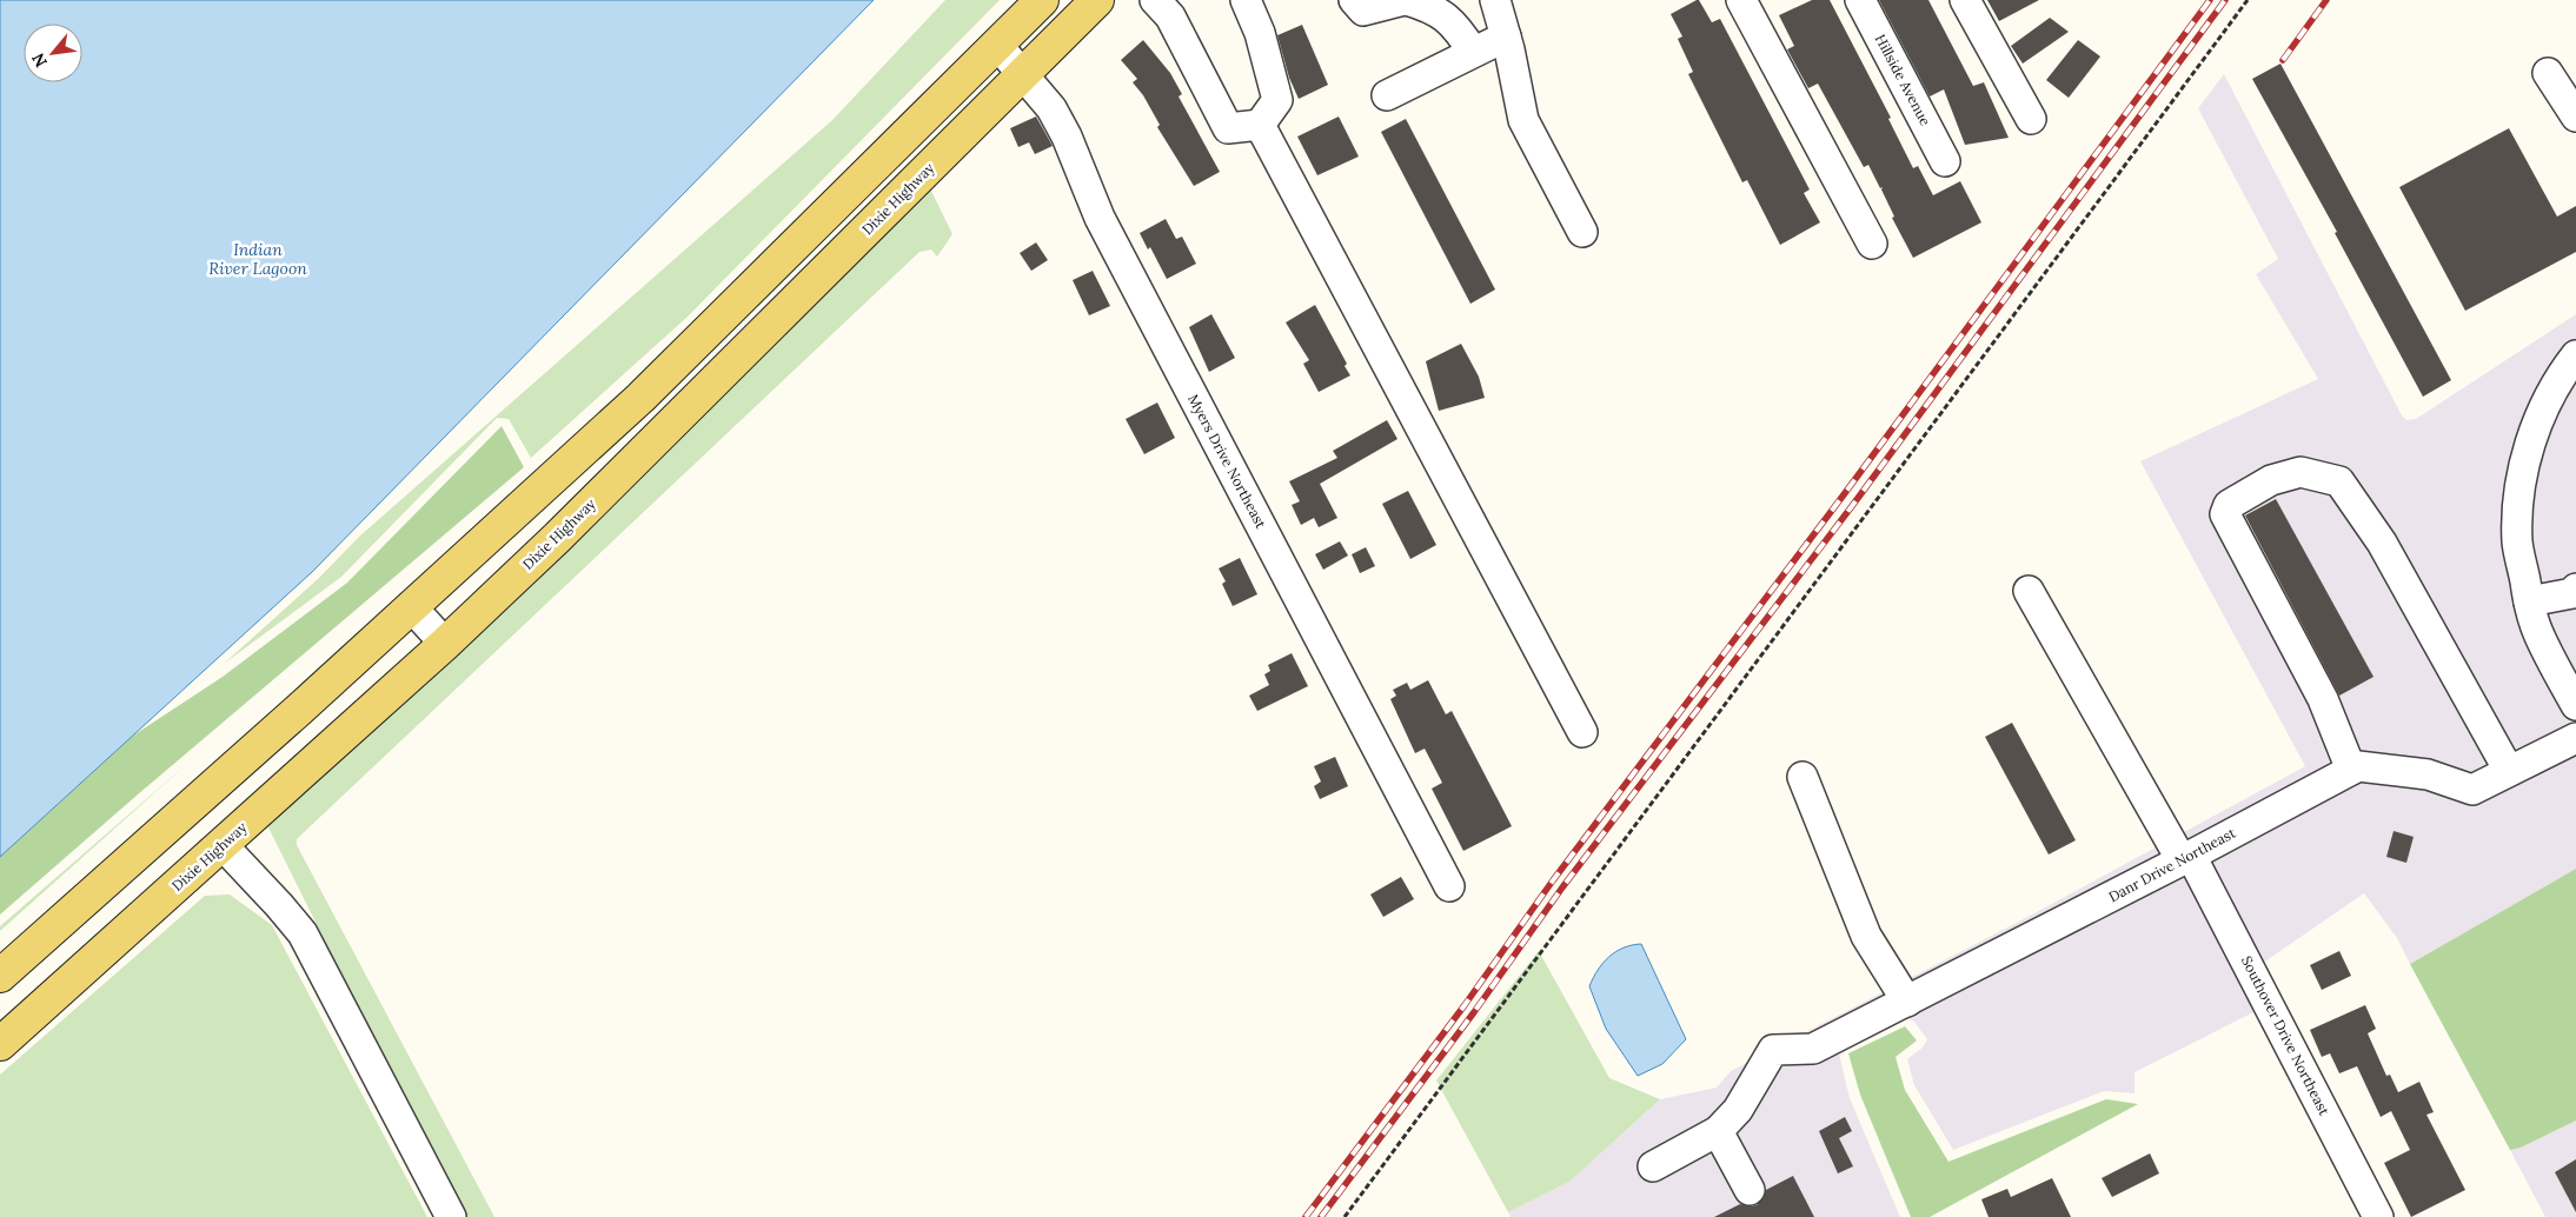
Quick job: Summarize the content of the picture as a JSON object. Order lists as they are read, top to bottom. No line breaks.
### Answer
{"streets":{"main road":["Dixie Highway"],"street":["Hillside Avenue","Myers Drive Northeast","Danr Drive Northeast","Southover Drive Northeast"]},"crossings":[["Dixie Highway","Myers Drive Northeast"],["Danr Drive Northeast","Southover Drive Northeast"]],"water":["Indian River Lagoon"],"north":"bottom left"}
